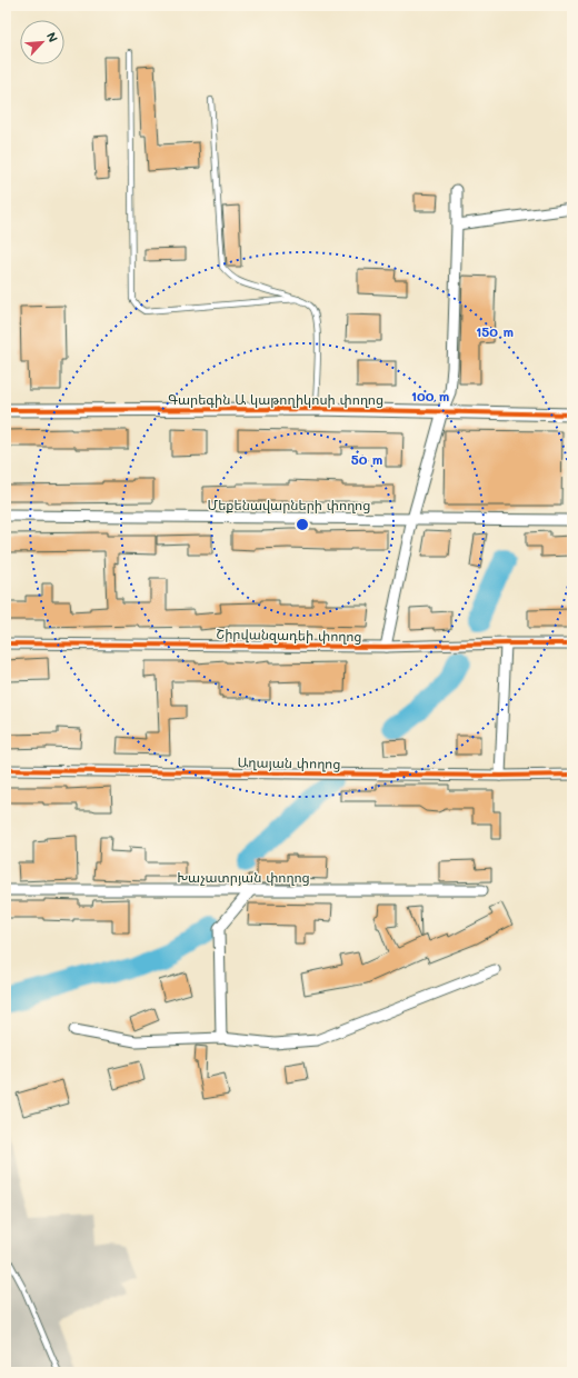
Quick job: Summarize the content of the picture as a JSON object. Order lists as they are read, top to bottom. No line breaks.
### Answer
{"streets":{"street":["Գարեգին Ա կաթողիկոսի փողոց","Մեքենավարների փողոց","Շիրվանզադեի փողոց","Աղայան փողոց","Խաչատրյան փողոց"]},"north":"top right","rings":["150 m","100 m","50 m"]}
